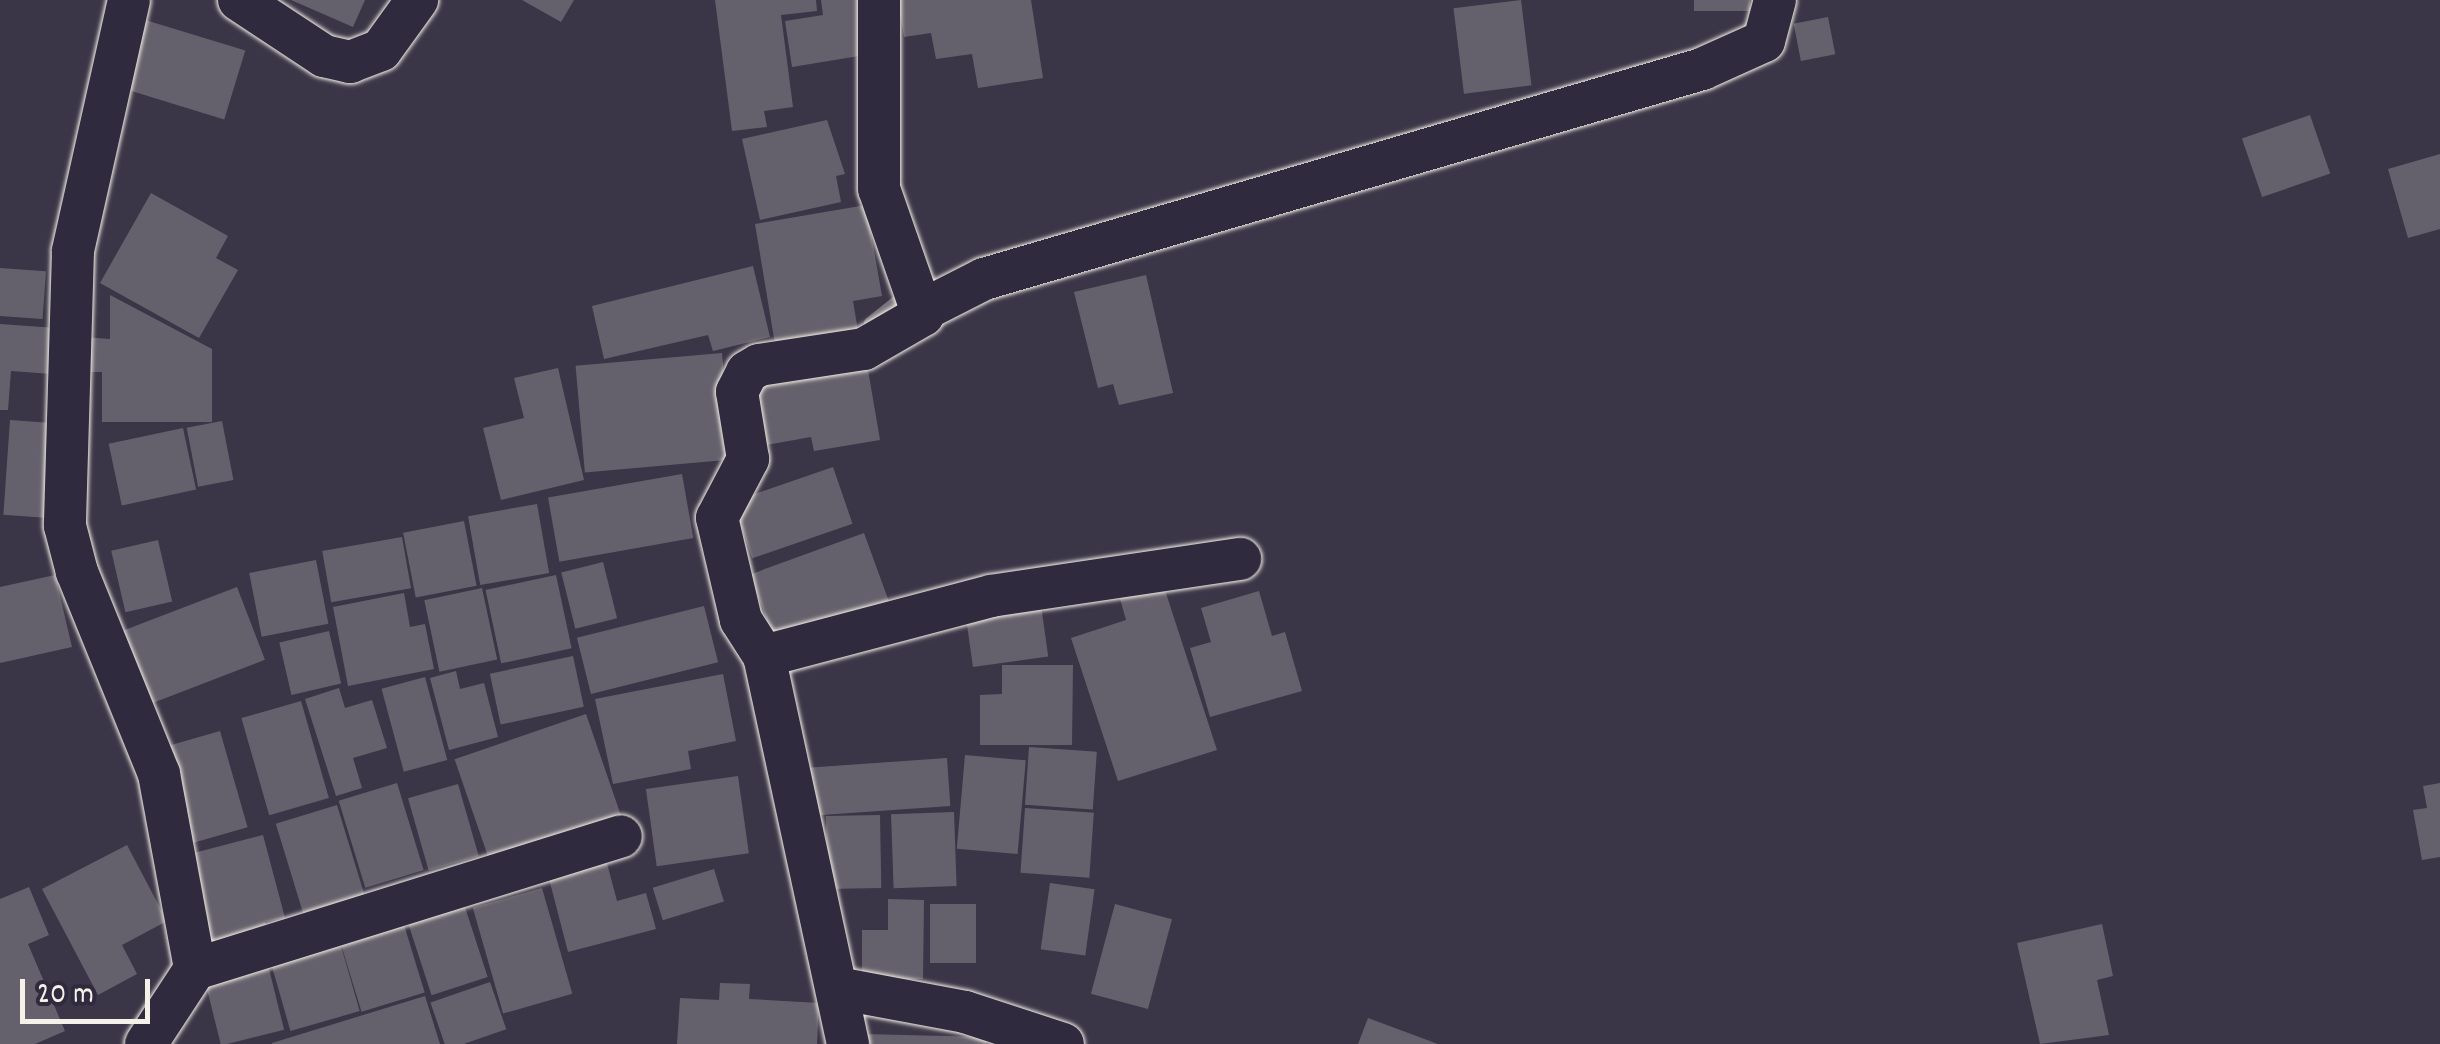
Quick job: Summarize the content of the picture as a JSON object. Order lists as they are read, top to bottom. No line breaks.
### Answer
{"scale_bar":"20 m"}
